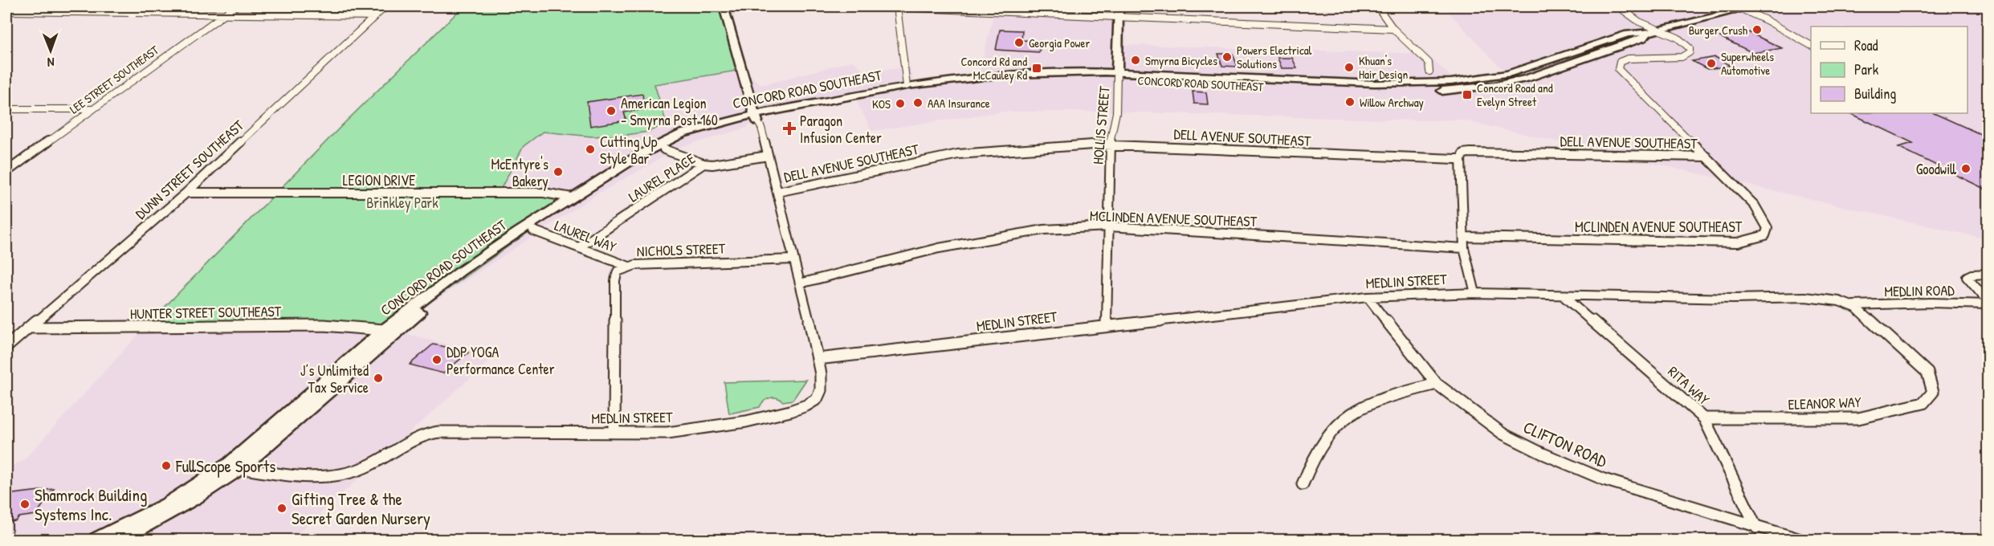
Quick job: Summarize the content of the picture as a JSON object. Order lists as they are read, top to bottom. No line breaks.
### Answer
{"streets":{"main road":["CONCORD ROAD SOUTHEAST"],"street":["LEE STREET SOUTHEAST","HOLLIS STREET","DELL AVENUE SOUTHEAST","DUNN STREET SOUTHEAST","LAUREL PLACE","LEGION DRIVE","MCLINDEN AVENUE SOUTHEAST","LAUREL WAY","NICHOLS STREET","MEDLIN STREET","MEDLIN ROAD","HUNTER STREET SOUTHEAST","RITA WAY","ELEANOR WAY","CLIFTON ROAD"]},"crossings":[["CONCORD ROAD SOUTHEAST","HOLLIS STREET"],["CONCORD ROAD SOUTHEAST","LEGION DRIVE"],["CONCORD ROAD SOUTHEAST","MCLINDEN AVENUE SOUTHEAST"],["CONCORD ROAD SOUTHEAST","LAUREL WAY"],["CONCORD ROAD SOUTHEAST","MEDLIN STREET"],["CONCORD ROAD SOUTHEAST","HUNTER STREET SOUTHEAST"],["HOLLIS STREET","DELL AVENUE SOUTHEAST"],["HOLLIS STREET","MCLINDEN AVENUE SOUTHEAST"],["HOLLIS STREET","MEDLIN STREET"],["DELL AVENUE SOUTHEAST","MCLINDEN AVENUE SOUTHEAST"],["DUNN STREET SOUTHEAST","LEGION DRIVE"],["DUNN STREET SOUTHEAST","HUNTER STREET SOUTHEAST"],["LAUREL PLACE","LAUREL WAY"],["LAUREL WAY","NICHOLS STREET"],["NICHOLS STREET","MEDLIN STREET"],["MEDLIN STREET","MEDLIN ROAD"],["MEDLIN STREET","RITA WAY"],["MEDLIN STREET","ELEANOR WAY"],["MEDLIN STREET","CLIFTON ROAD"],["MEDLIN ROAD","ELEANOR WAY"],["RITA WAY","ELEANOR WAY"],["RITA WAY","CLIFTON ROAD"]],"parks":["Brinkley Park"],"places":{"other":["Burger Crush","Georgia Power","Powers Electrical Solutions","Smyrna Bicycles","Superwheels Automotive","Khuan's Hair Design","Willow Archway","AAA Insurance","KOS","American Legion - Smyrna Post 160","Cutting Up Style Bar","Goodwill","McEntyre's Bakery","DDP YOGA Performance Center","J’s Unlimited Tax Service","FullScope Sports","Shamrock Building Systems Inc.","Gifting Tree & the Secret Garden Nursery"],"transit":["Concord Rd and McCauley Rd","Concord Road and Evelyn Street"],"health":["Paragon Infusion Center"]},"legend":["Road","Park","Building"],"north":"bottom"}
